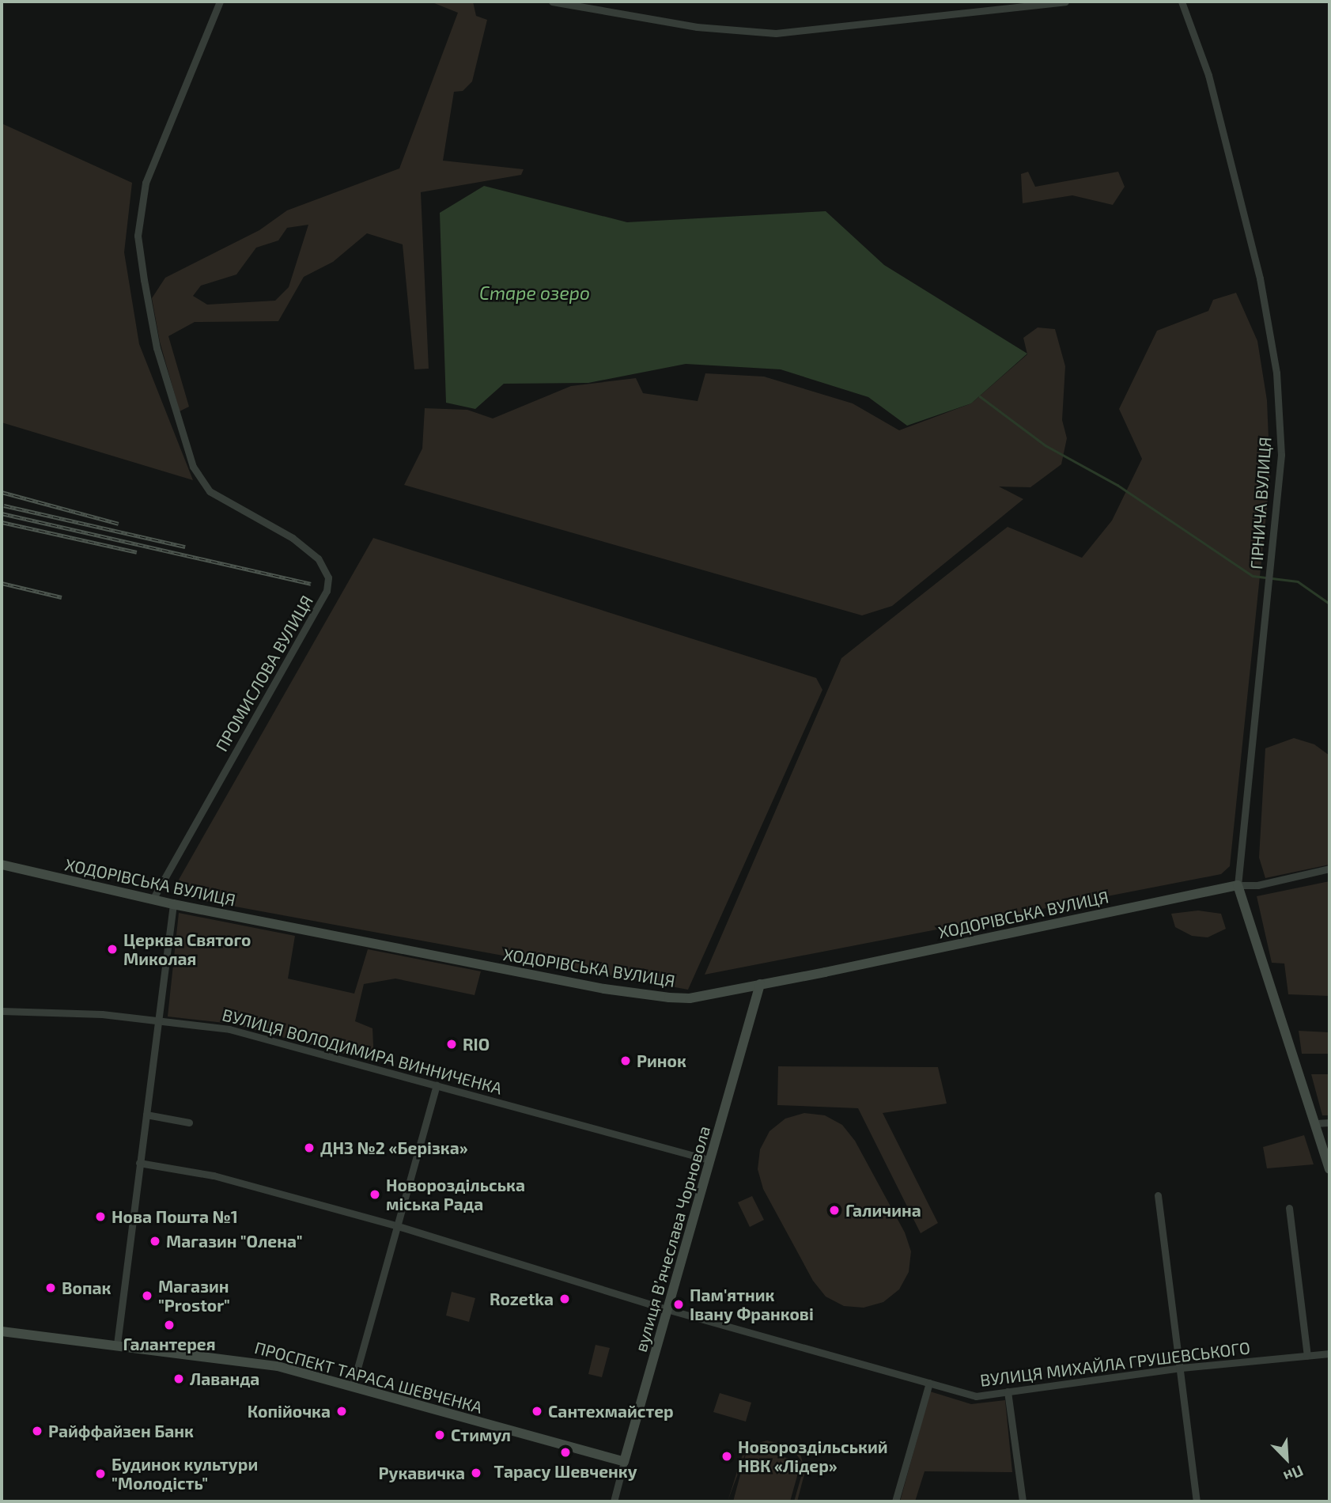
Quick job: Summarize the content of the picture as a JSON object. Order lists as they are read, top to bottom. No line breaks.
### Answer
{"streets":{"main road":["ХОДОРІВСЬКА ВУЛИЦЯ","вулиця Вʼячеслава Чорновола","ПРОСПЕКТ ТАРАСА ШЕВЧЕНКА"],"street":["ГІРНИЧА ВУЛИЦЯ","ПРОМИСЛОВА ВУЛИЦЯ","ВУЛИЦЯ ВОЛОДИМИРА ВИННИЧЕНКА","ВУЛИЦЯ МИХАЙЛА ГРУШЕВСЬКОГО"]},"crossings":[["ГІРНИЧА ВУЛИЦЯ","ХОДОРІВСЬКА ВУЛИЦЯ"],["ПРОМИСЛОВА ВУЛИЦЯ","ХОДОРІВСЬКА ВУЛИЦЯ"],["ХОДОРІВСЬКА ВУЛИЦЯ","вулиця Вʼячеслава Чорновола"],["ВУЛИЦЯ ВОЛОДИМИРА ВИННИЧЕНКА","вулиця Вʼячеслава Чорновола"],["вулиця Вʼячеслава Чорновола","ВУЛИЦЯ МИХАЙЛА ГРУШЕВСЬКОГО"],["вулиця Вʼячеслава Чорновола","ПРОСПЕКТ ТАРАСА ШЕВЧЕНКА"]],"water":["Старе озеро"],"places":["Церква Святого Миколая","RIO","Ринок","ДНЗ №2 «Берізка»","Новороздільська міська Рада","Галичина","Нова Пошта №1","Магазин \"Олена\"","Вопак","Магазин \"Prostor\"","Rozetka","Пам'ятник Івану Франкові","Галантерея","Лаванда","Копійочка","Сантехмайстер","Райффайзен Банк","Стимул","Тарасу Шевченку","Новороздільський НВК «Лідер»","Рукавичка","Будинок культури \"Молодість\""],"north":"bottom right"}
